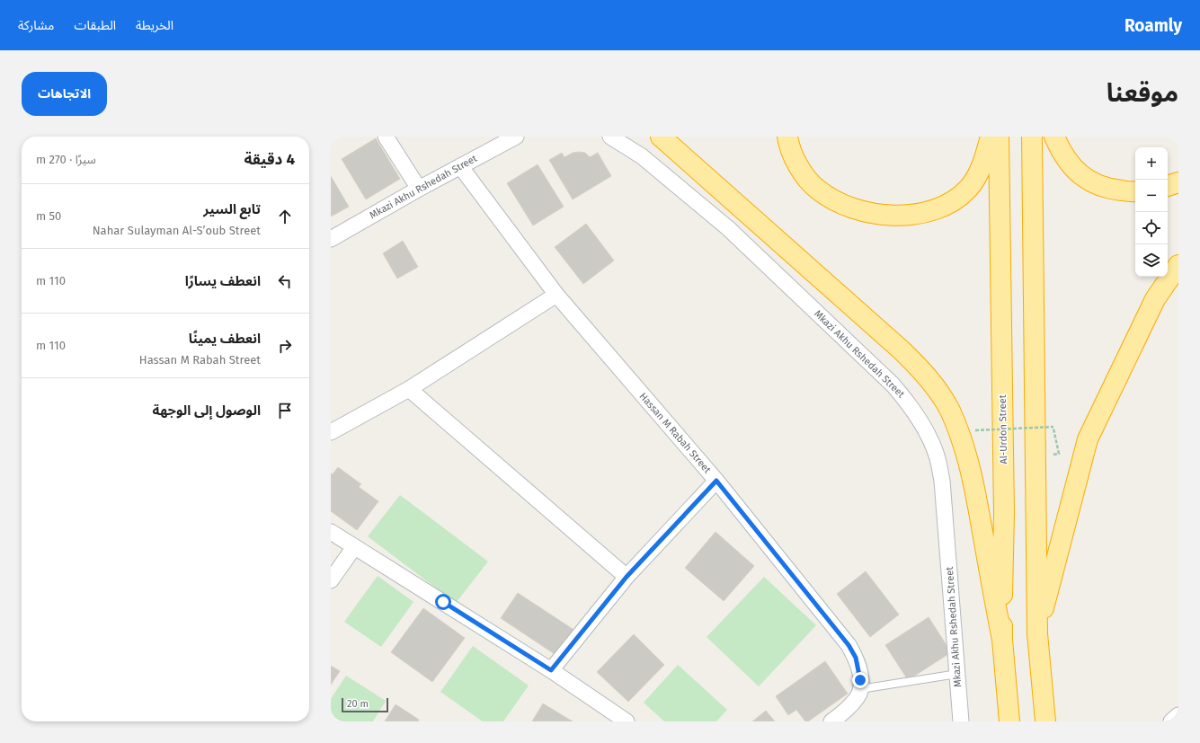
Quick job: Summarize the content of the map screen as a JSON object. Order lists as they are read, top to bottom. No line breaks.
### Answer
{"streets":{"highway":["Al-Urdon Street"],"street":["Mkazi Akhu Rshedah Street","Hassan M Rabah Street"]},"crossings":[["Mkazi Akhu Rshedah Street","Hassan M Rabah Street"]],"scale_bar":"20 m","page":{"header":"Roamly","nav":["الخريطة","الطبقات","مشاركة"],"title":"موقعنا","buttons":"الاتجاهات","heading":["4 دقيقة","سيرًا · 270 m"],"map_buttons":["+","−"],"list":[["تابع السير","Nahar Sulayman Al-S’oub Street","50 m"],["انعطف يسارًا","110 m"],["انعطف يمينًا","Hassan M Rabah Street","110 m"],"الوصول إلى الوجهة"],"scale":"20 m"}}
